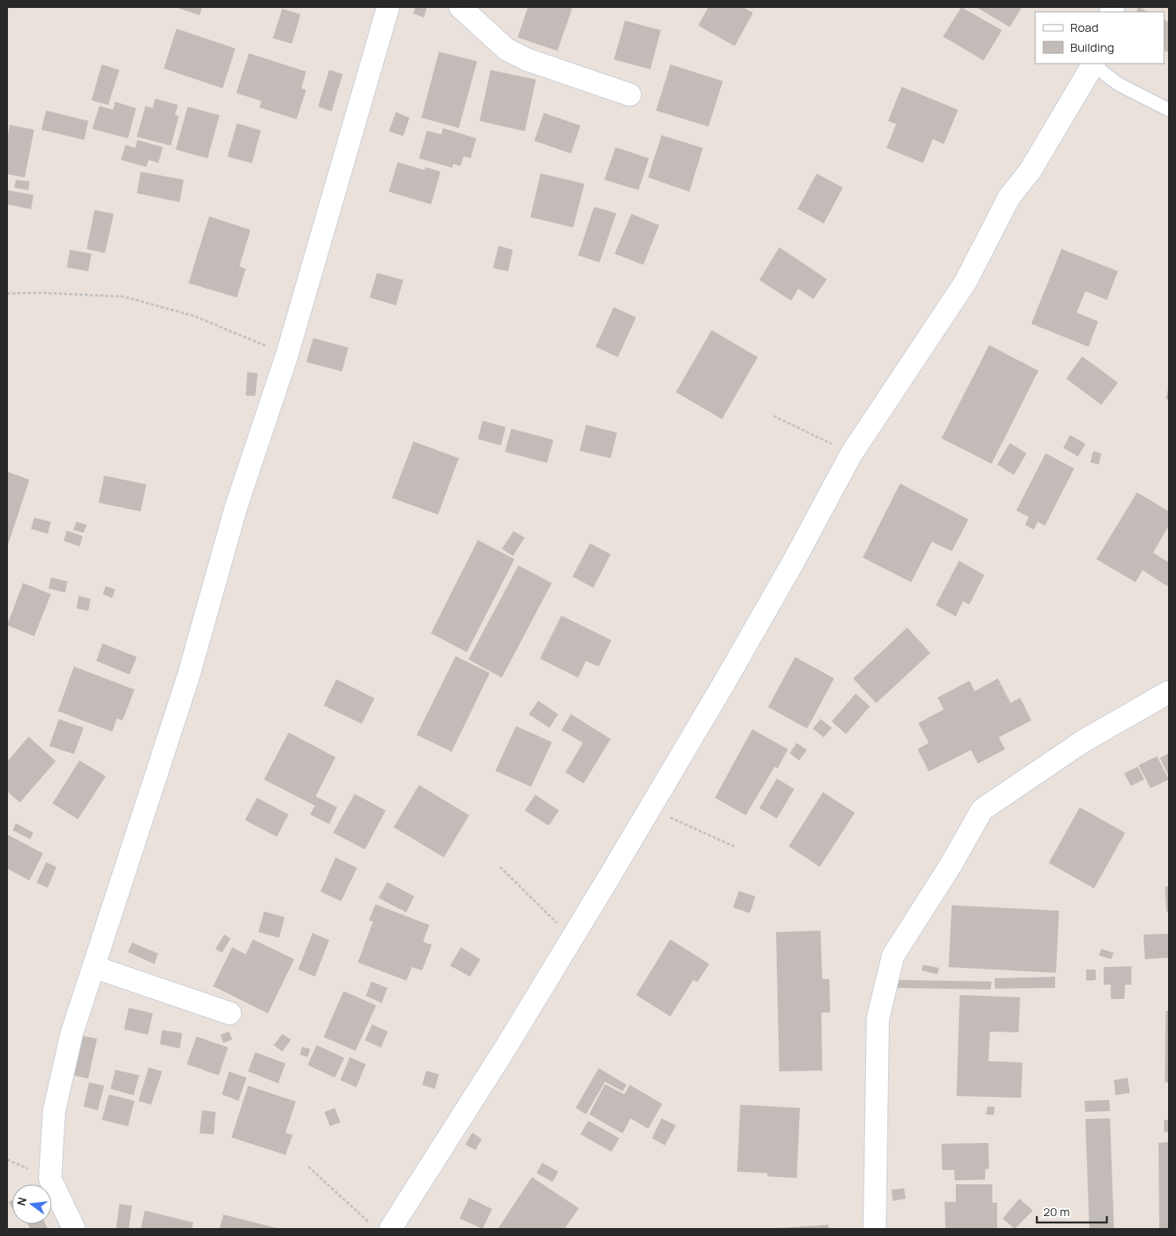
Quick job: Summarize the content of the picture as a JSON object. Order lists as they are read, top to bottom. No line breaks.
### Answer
{"legend":["Road","Building"],"scale_bar":"20 m","north":"left"}
